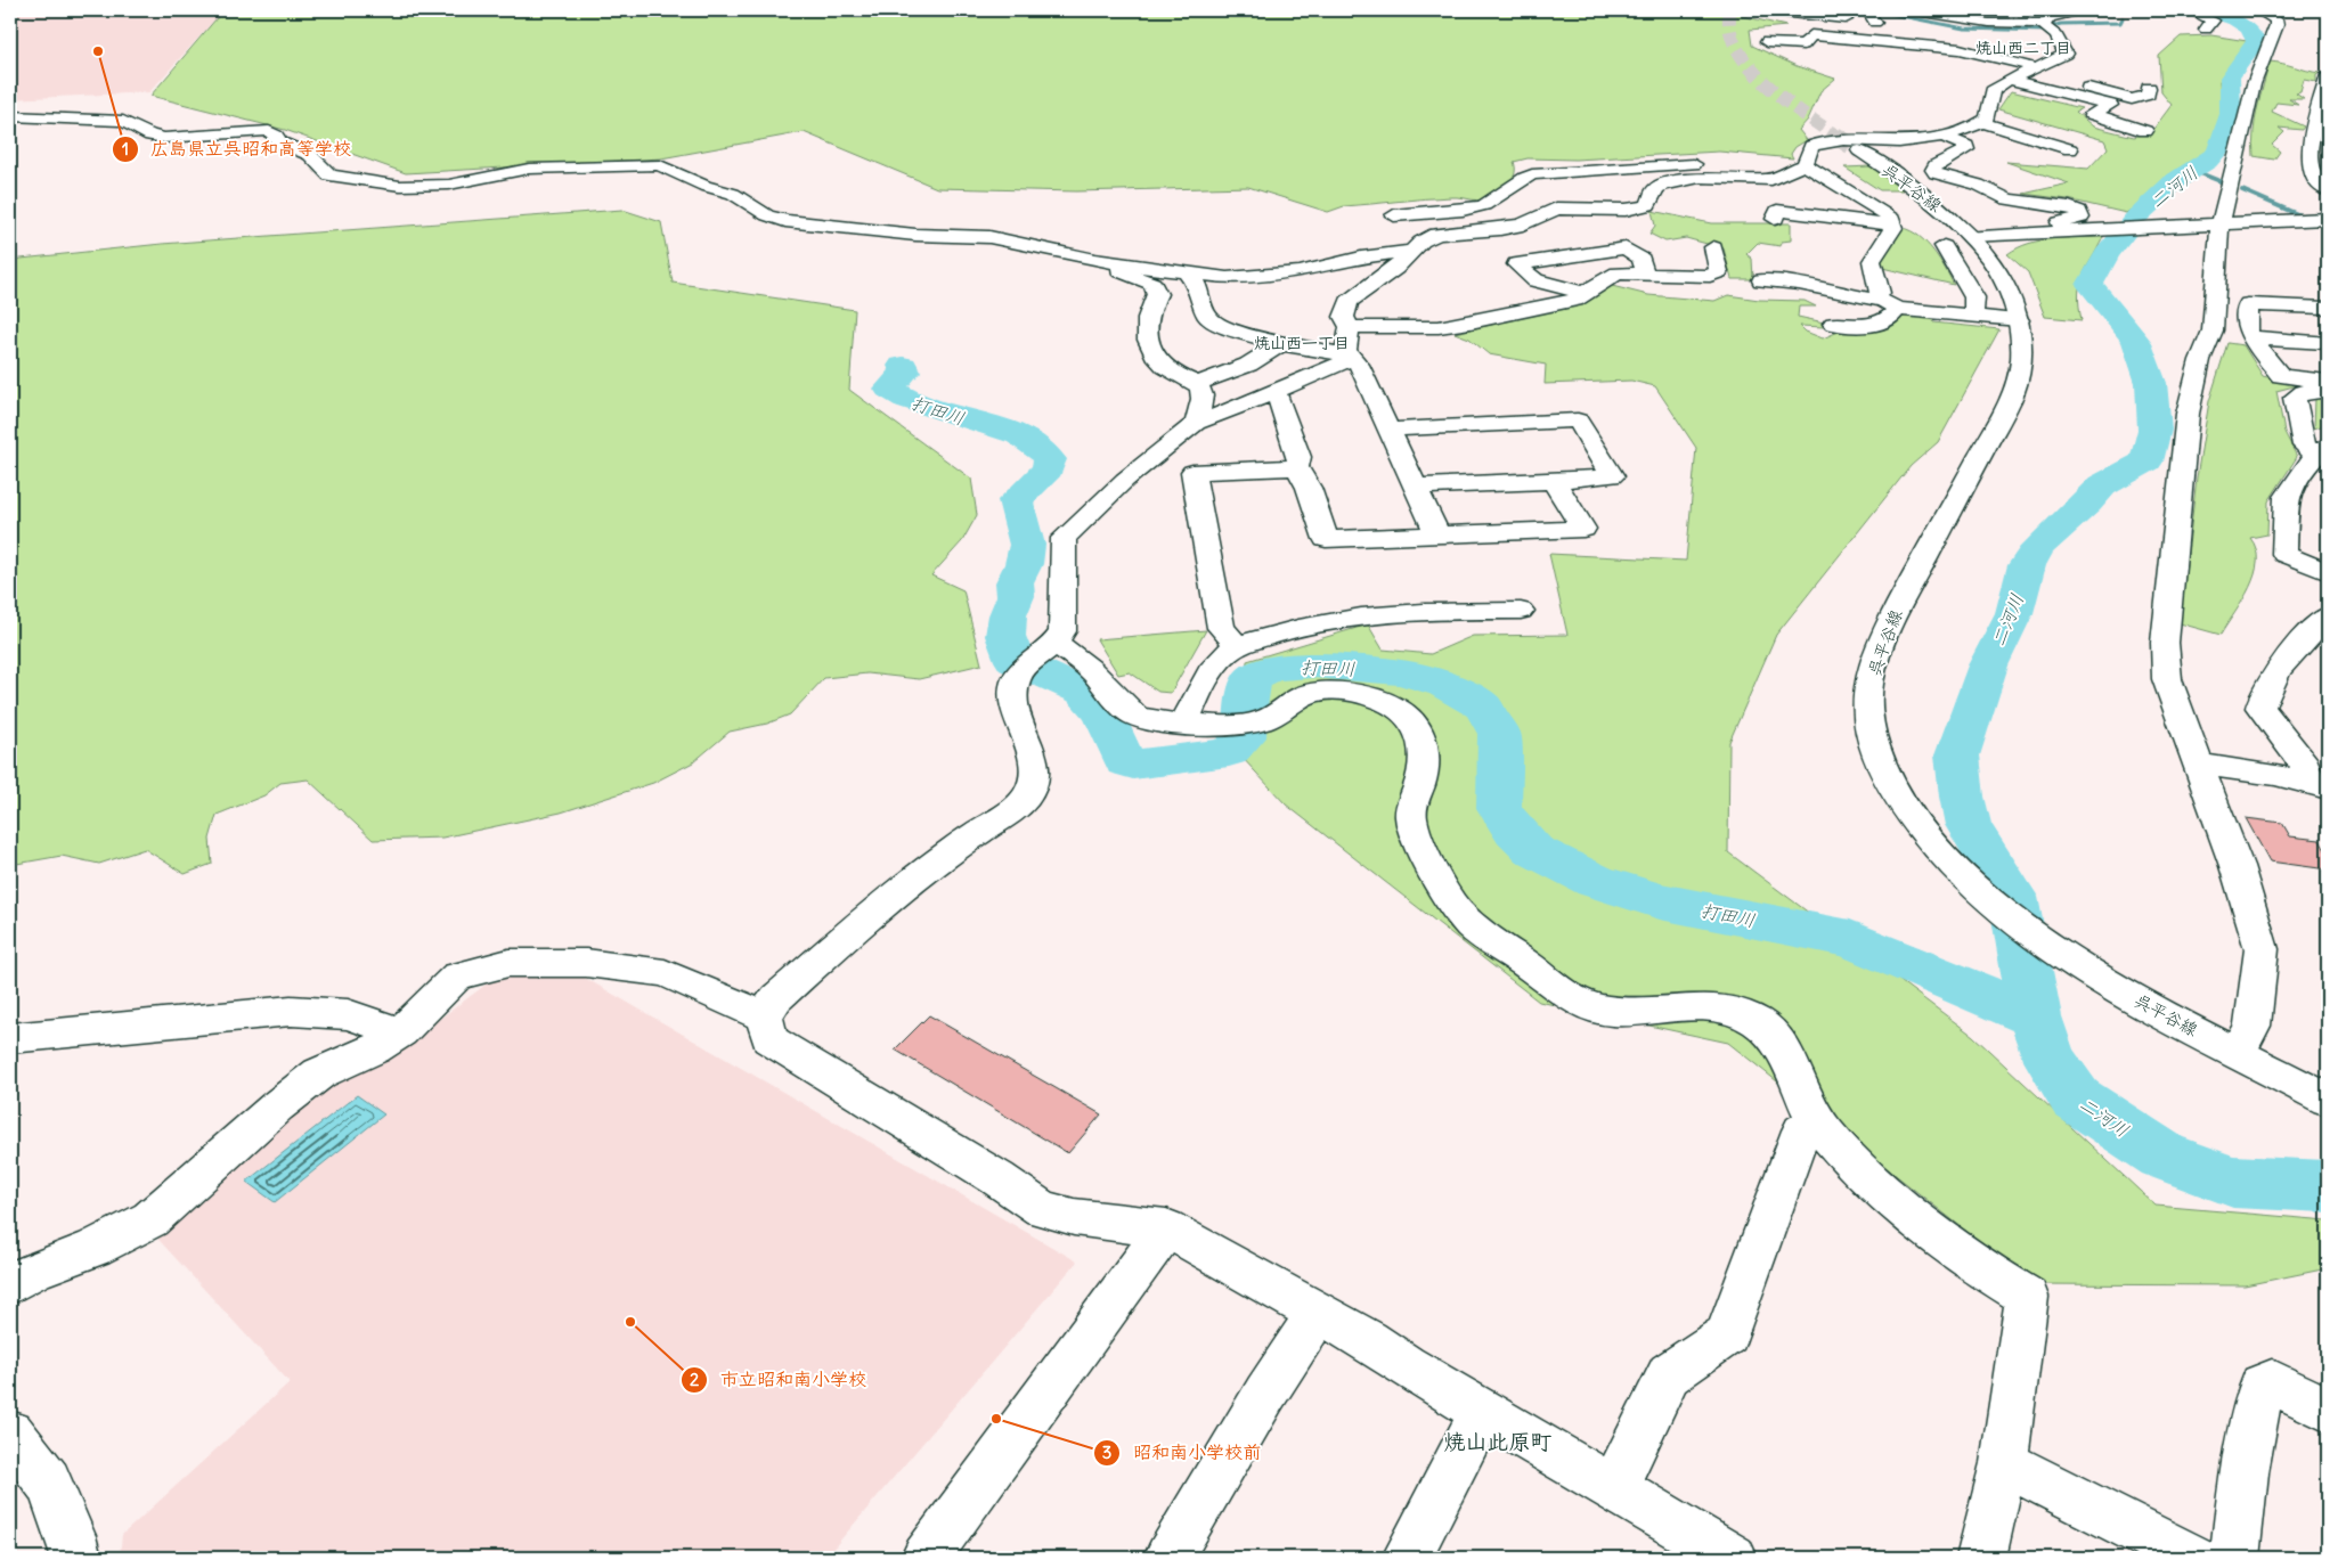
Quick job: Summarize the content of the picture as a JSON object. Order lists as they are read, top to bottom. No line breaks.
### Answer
{"streets":{"street":["呉平谷線"]},"districts":["焼山西二丁目","焼山西一丁目","焼山此原町"],"water":["二河川","打田川"],"places":["広島県立呉昭和高等学校","市立昭和南小学校","昭和南小学校前"]}
